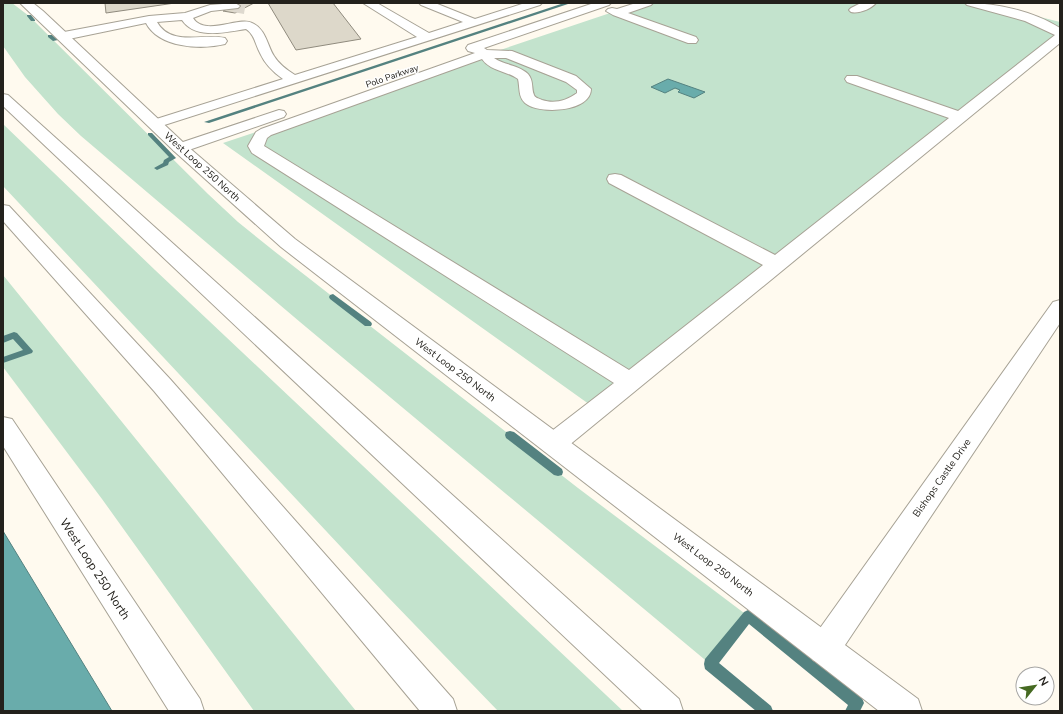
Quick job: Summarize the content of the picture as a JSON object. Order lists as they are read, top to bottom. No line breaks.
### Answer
{"streets":{"main road":["Polo Parkway","West Loop 250 North","Bishops Castle Drive"]},"crossings":[["Polo Parkway","West Loop 250 North"],["West Loop 250 North","Bishops Castle Drive"]],"north":"top right"}
